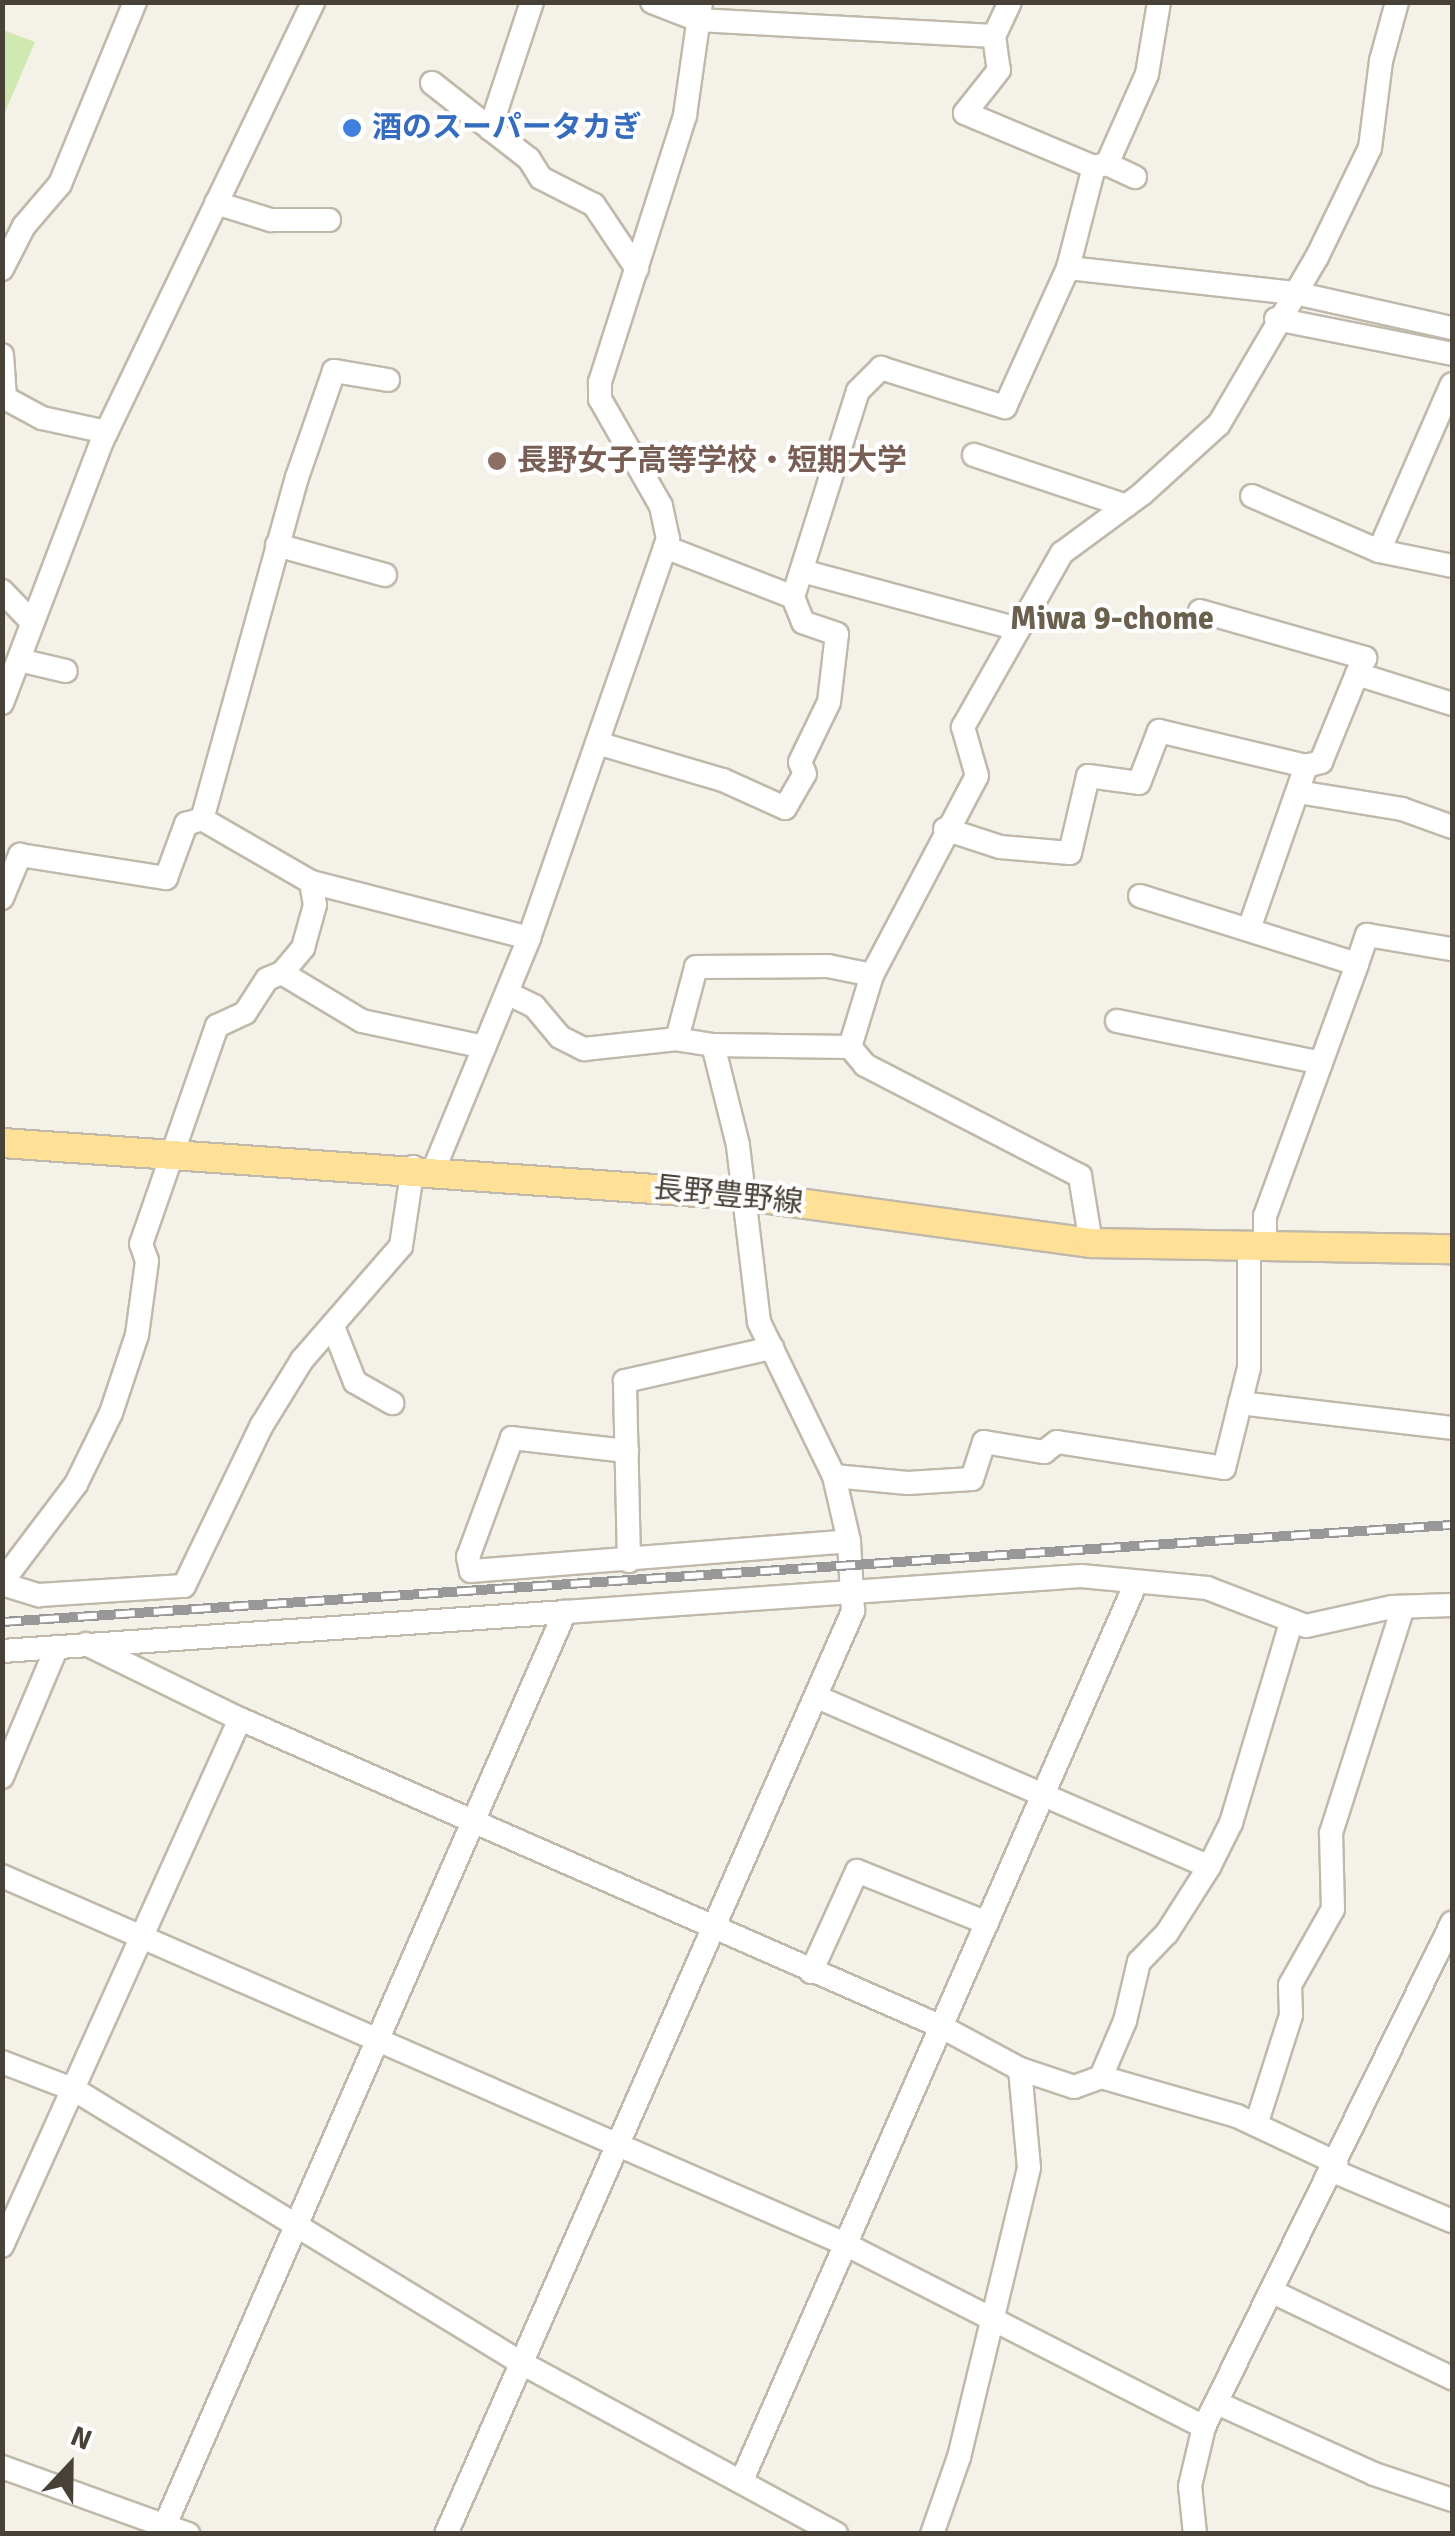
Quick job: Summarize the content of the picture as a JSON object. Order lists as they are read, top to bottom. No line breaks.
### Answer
{"streets":{"main road":["長野豊野線"]},"districts":["Miwa 9-chome"],"places":["酒のスーパータカぎ","長野女子高等学校・短期大学"],"north":"top"}
